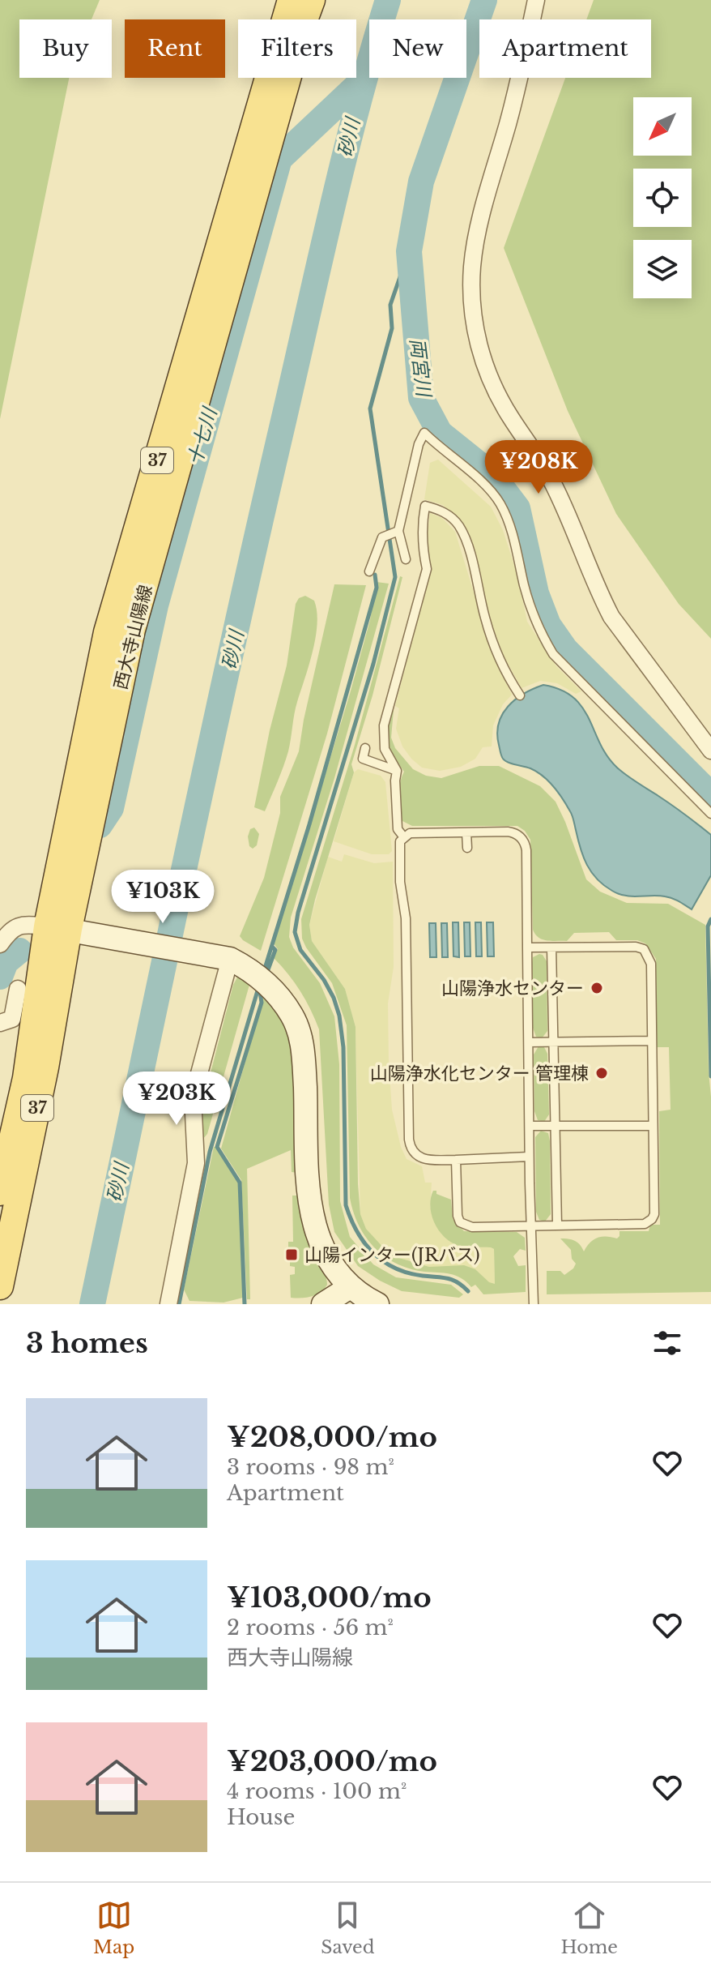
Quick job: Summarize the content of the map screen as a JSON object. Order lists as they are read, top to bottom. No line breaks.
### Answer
{"streets":{"main road":["37","西大寺山陽線"]},"water":["砂川","両宮川","十七川"],"places":{"other":["山陽浄水センター","山陽浄水化センター 管理棟"],"transit":["山陽インター(JRバス)"]},"north":"bottom left","page":{"chip":["Buy","Rent","Filters","New","Apartment"],"price":["¥208K","¥103K","¥203K"],"heading":"3 homes","list":[{"name":"¥208,000/mo","note":"3 rooms · 98 m² · Apartment"},{"name":"¥103,000/mo","note":"2 rooms · 56 m² · 西大寺山陽線"},{"name":"¥203,000/mo","note":"4 rooms · 100 m² · House"}],"tabs":["Map","Saved","Home"]}}
